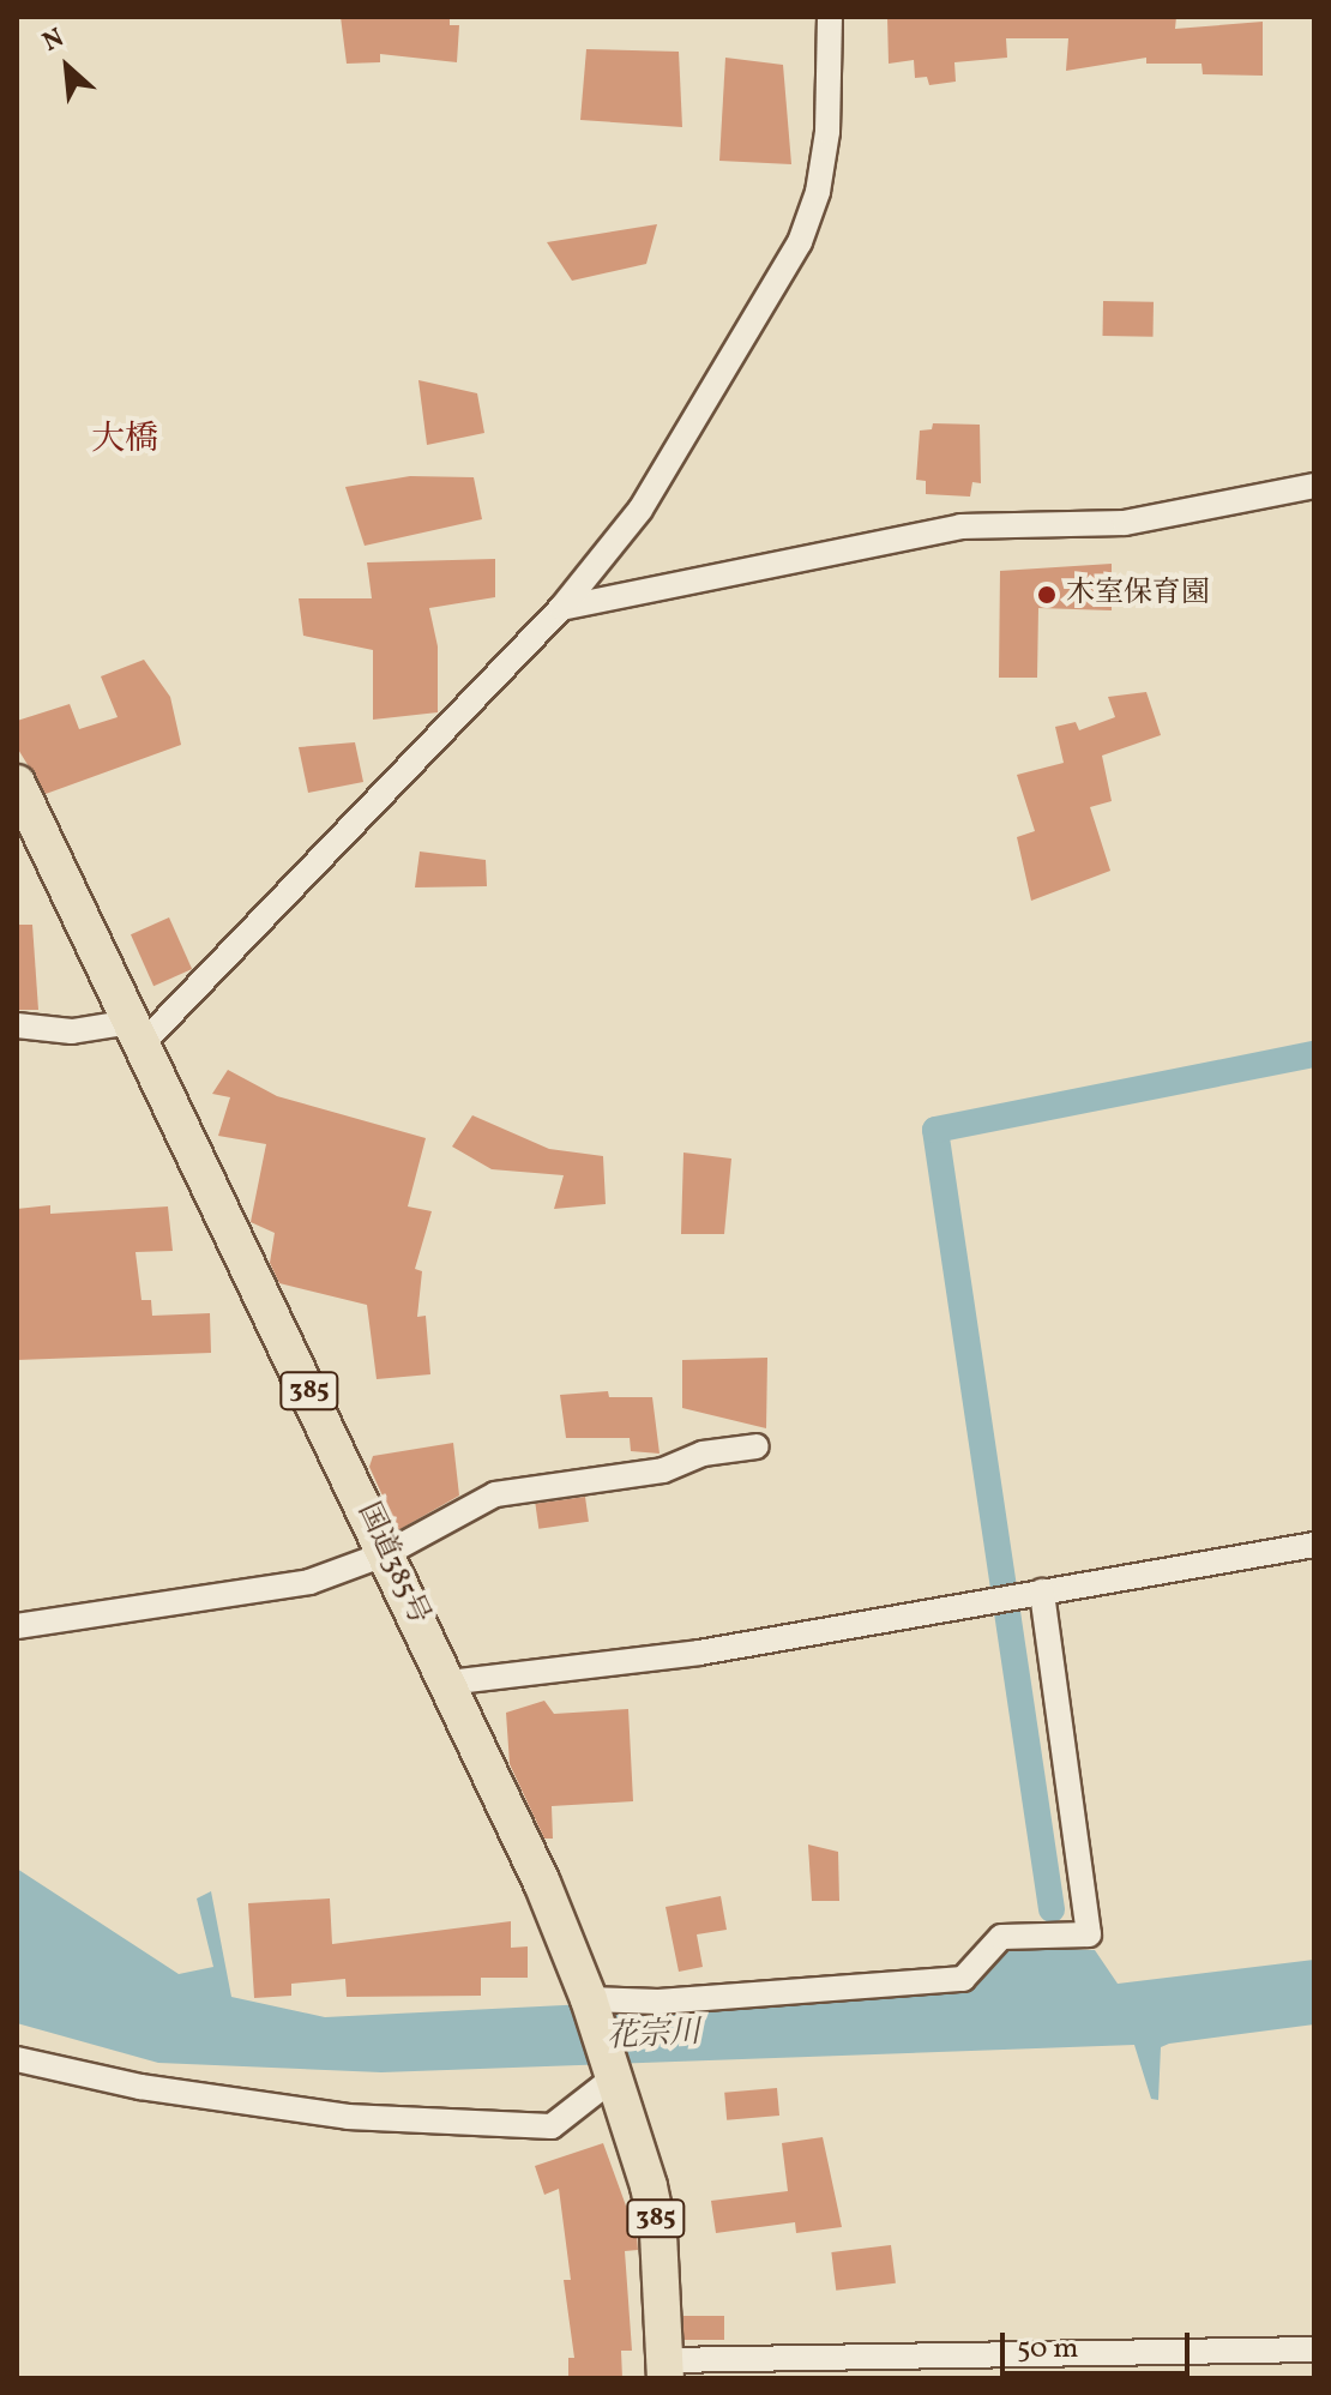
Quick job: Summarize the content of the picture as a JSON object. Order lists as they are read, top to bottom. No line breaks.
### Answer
{"streets":{"highway":["385","国道385号"]},"districts":["大橋"],"water":["花宗川"],"places":["木室保育園"],"scale_bar":"50 m","north":"top left"}
